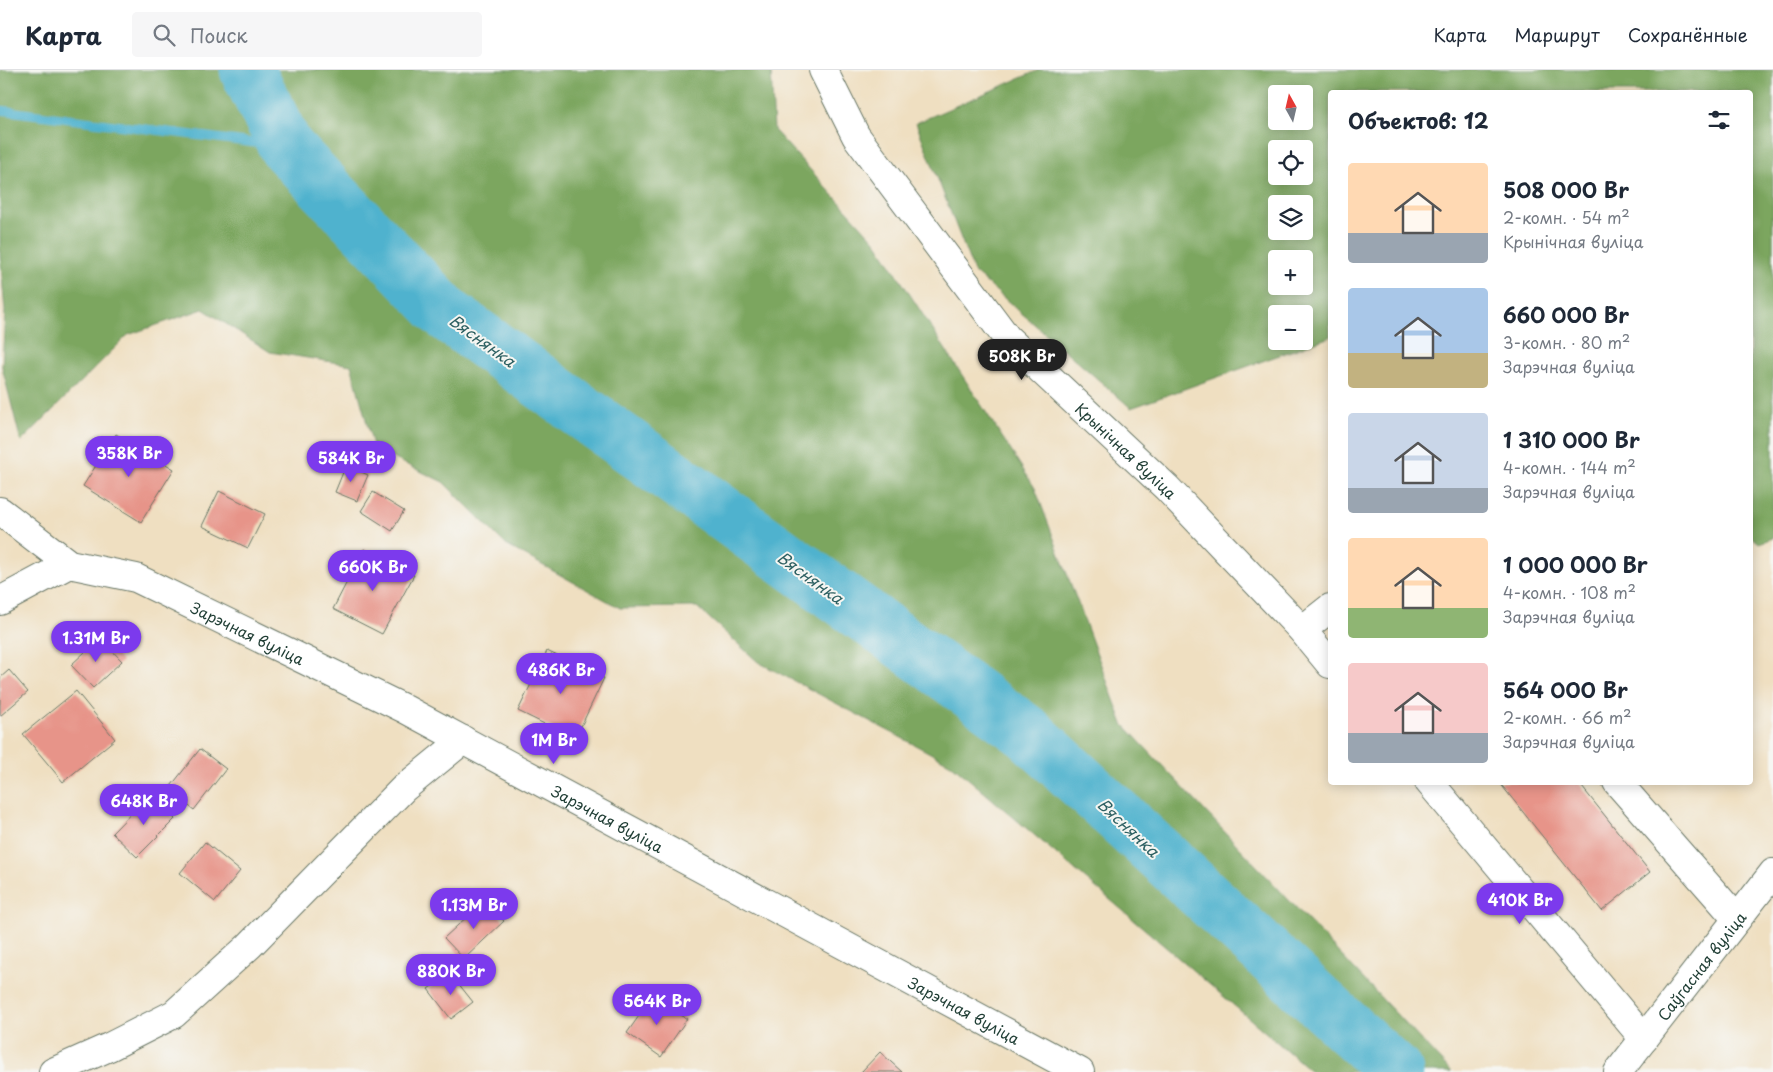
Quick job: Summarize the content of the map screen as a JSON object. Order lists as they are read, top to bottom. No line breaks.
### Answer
{"streets":{"street":["Крынічная вуліца","Зарэчная вуліца","Саўгасная вуліца"]},"water":["Вяснянка"],"north":"top","page":{"header":"Карта","search":"Поиск","nav":["Карта","Маршрут","Сохранённые"],"map_buttons":["+","−"],"heading":"Объектов: 12","list":[{"name":"508 000 Br","note":"2-комн. · 54 m² · Крынічная вуліца"},{"name":"660 000 Br","note":"3-комн. · 80 m² · Зарэчная вуліца"},{"name":"1 310 000 Br","note":"4-комн. · 144 m² · Зарэчная вуліца"},{"name":"1 000 000 Br","note":"4-комн. · 108 m² · Зарэчная вуліца"},{"name":"564 000 Br","note":"2-комн. · 66 m² · Зарэчная вуліца"}],"price":["508K Br","358K Br","584K Br","660K Br","1.31M Br","486K Br","1M Br","648K Br","410K Br","1.13M Br","880K Br","564K Br"]}}
